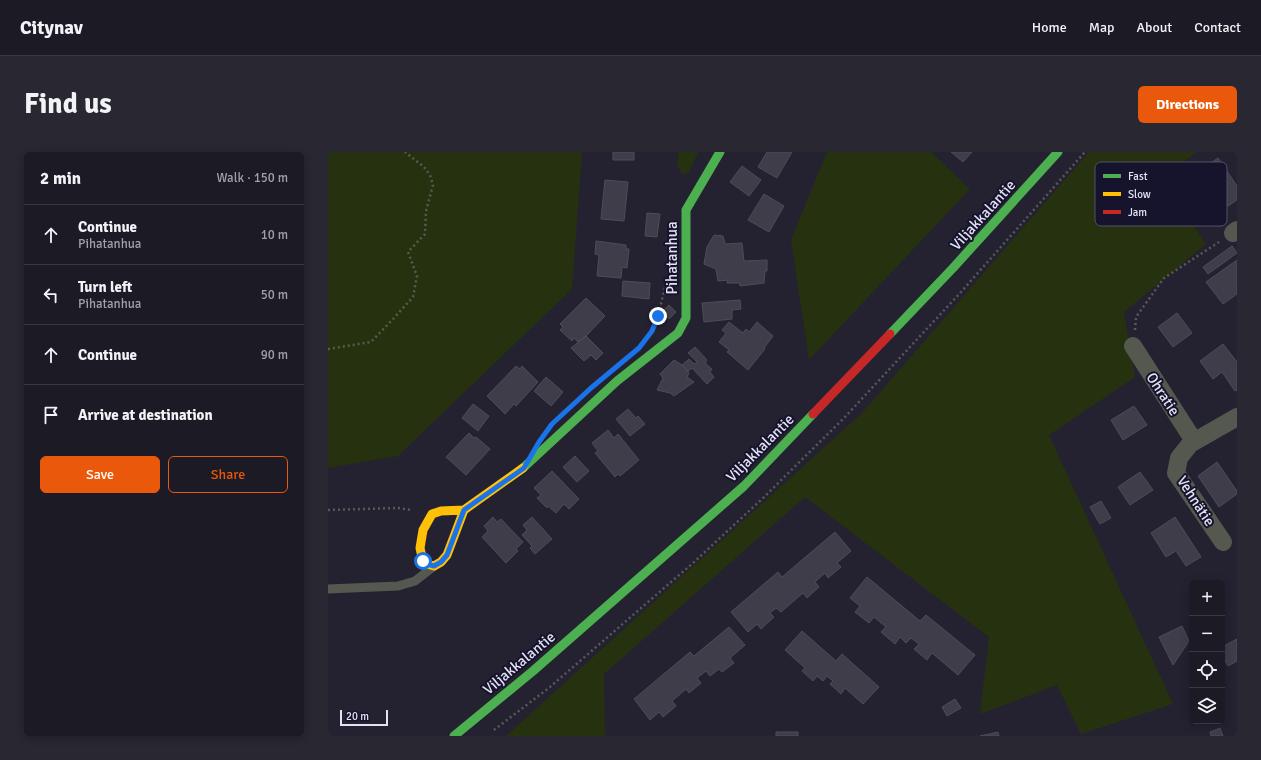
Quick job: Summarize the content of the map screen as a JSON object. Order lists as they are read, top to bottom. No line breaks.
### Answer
{"streets":{"main road":["Viljakkalantie","Pihatanhua"],"street":["Ohratie","Vehnätie"]},"crossings":[["Ohratie","Vehnätie"]],"legend":["Fast","Slow","Jam"],"scale_bar":"20 m","page":{"header":"Citynav","nav":["Home","Map","About","Contact"],"buttons":["Directions",["Save","Share"]],"title":"Find us","heading":["2 min","Walk · 150 m"],"list":[["Continue","Pihatanhua","10 m"],["Turn left","Pihatanhua","50 m"],["Continue","90 m"],"Arrive at destination"],"map_buttons":["+","−"],"scale":"20 m"}}
